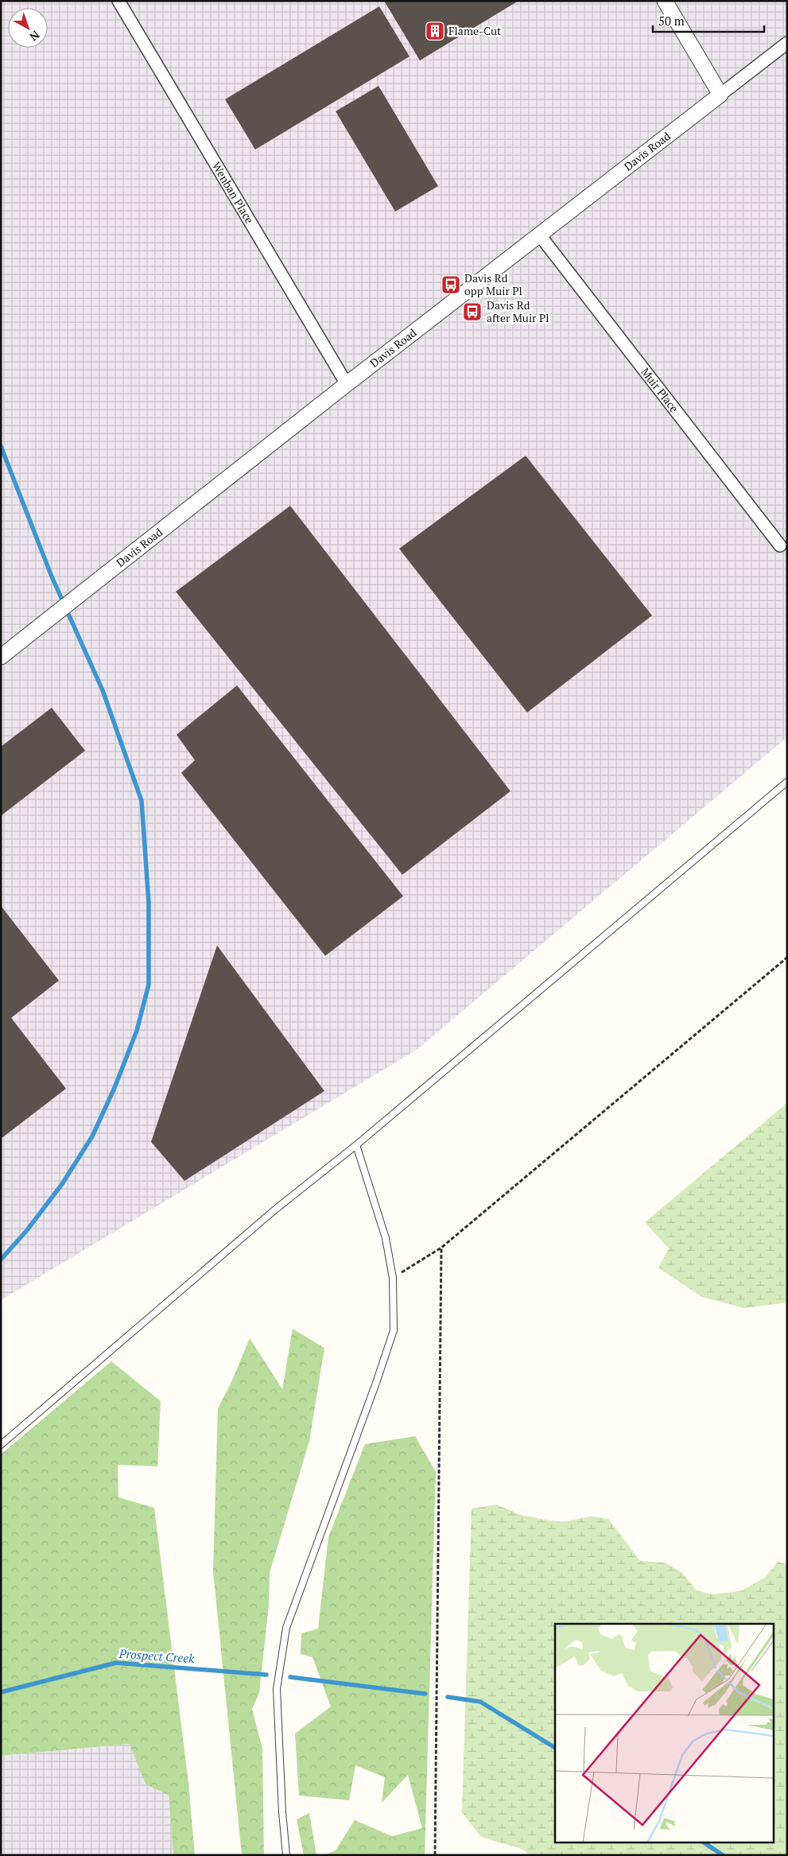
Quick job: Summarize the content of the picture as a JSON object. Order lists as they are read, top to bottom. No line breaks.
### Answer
{"streets":{"street":["Davis Road","Wenban Place","Muir Place"]},"crossings":[["Davis Road","Wenban Place"],["Davis Road","Muir Place"]],"water":["Prospect Creek"],"places":{"building":["Flame-Cut"],"bus stop":["Davis Rd opp Muir Pl","Davis Rd after Muir Pl"]},"scale_bar":"50 m","north":"bottom right"}
